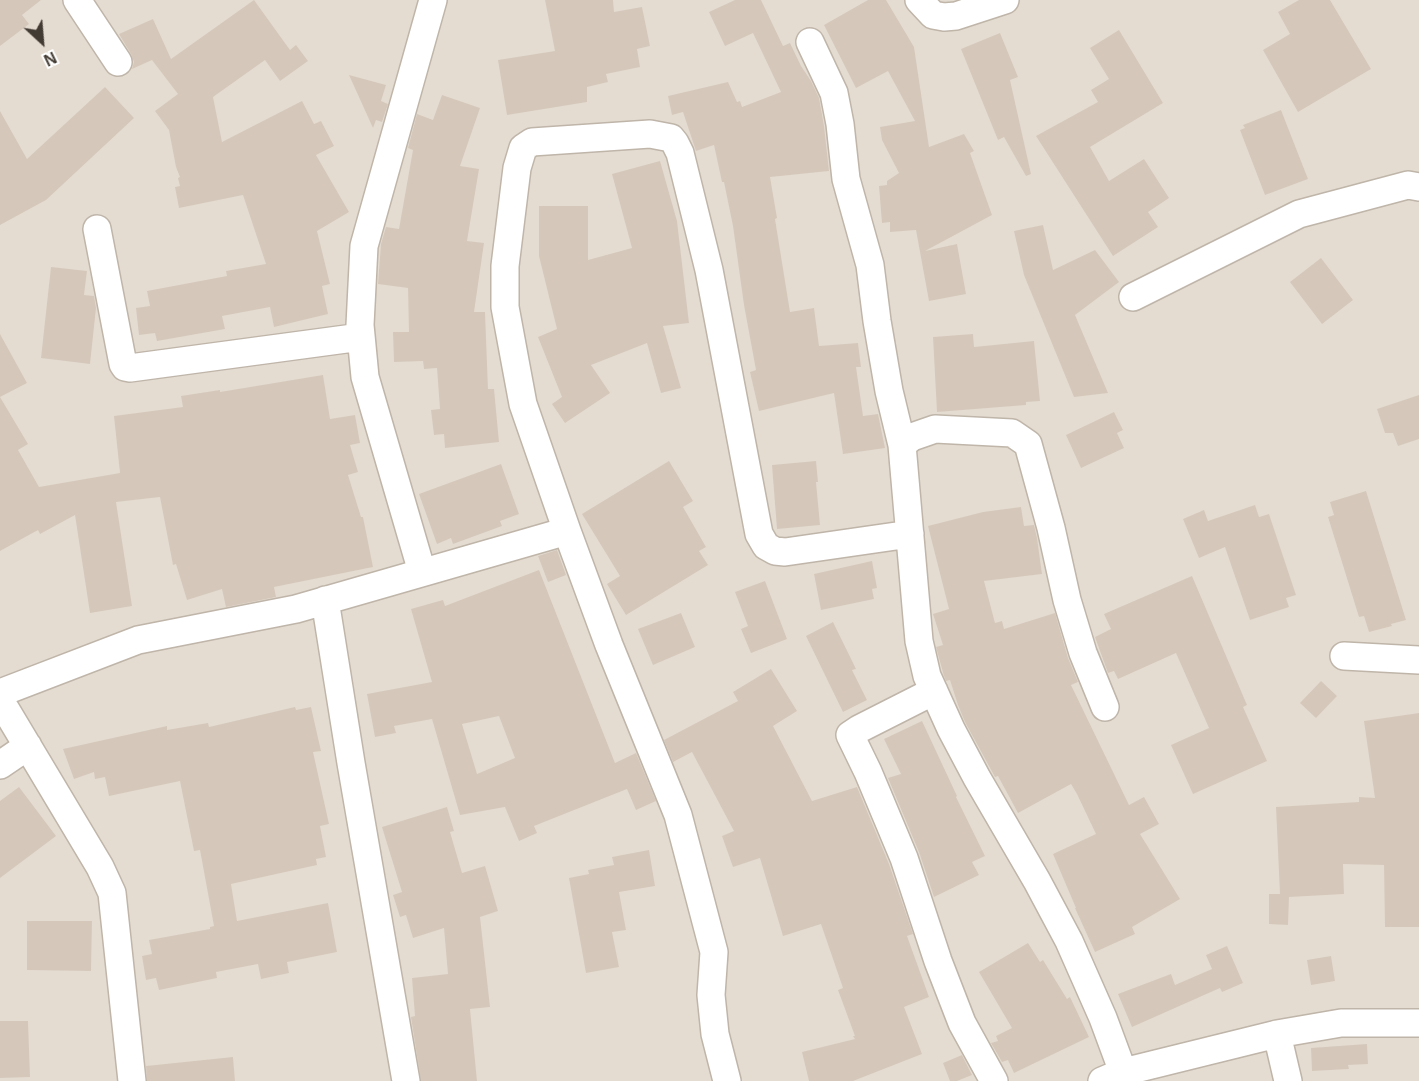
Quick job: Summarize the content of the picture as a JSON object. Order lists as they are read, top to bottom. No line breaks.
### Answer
{"north":"bottom right"}
